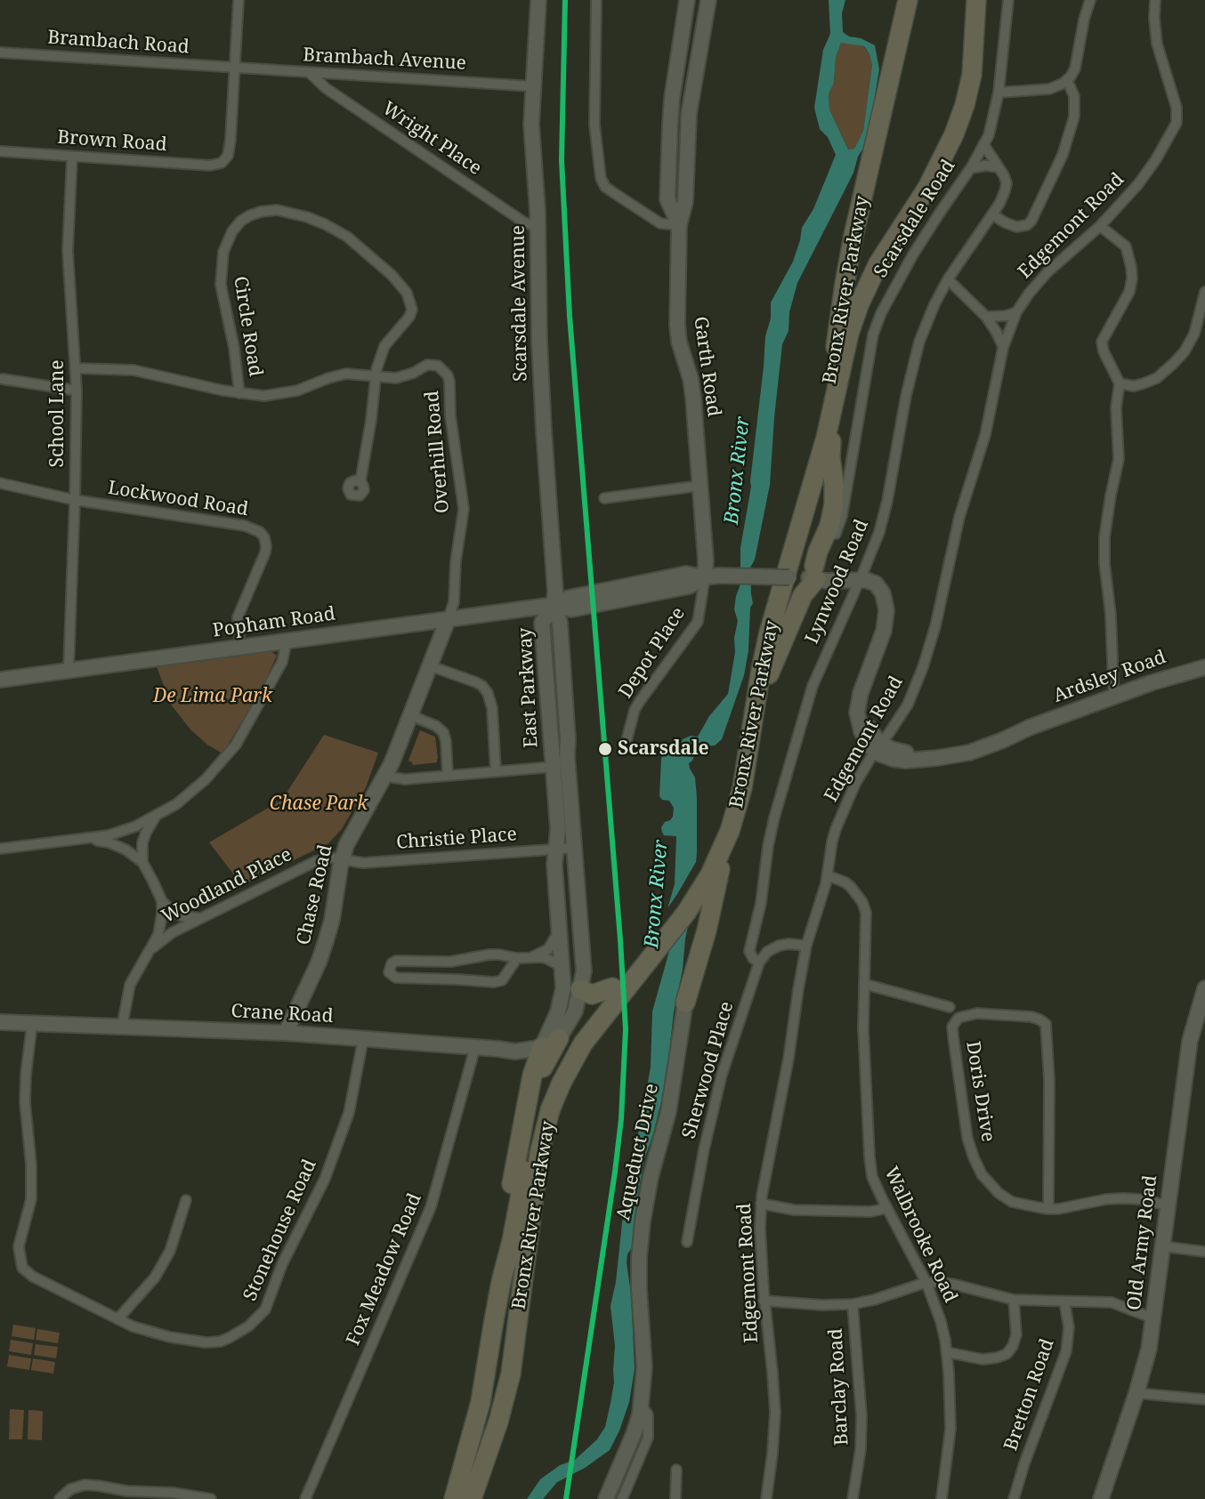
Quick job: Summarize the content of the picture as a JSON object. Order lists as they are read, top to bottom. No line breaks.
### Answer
{"streets":{"highway":["Bronx River Parkway"],"street":["Brambach Road","Brambach Avenue","Wright Place","Brown Road","Scarsdale Road","Edgemont Road","Scarsdale Avenue","Circle Road","Garth Road","School Lane","Overhill Road","Lockwood Road","Lynwood Road","Popham Road","Depot Place","Ardsley Road","East Parkway","Christie Place","Woodland Place","Chase Road","Crane Road","Sherwood Place","Doris Drive","Aqueduct Drive","Stonehouse Road","Walbrooke Road","Old Army Road","Fox Meadow Road","Barclay Road","Bretton Road"]},"crossings":[["Brambach Road","Brambach Avenue"],["Brambach Road","Brown Road"],["Brambach Avenue","Wright Place"],["Brambach Avenue","Brown Road"],["Brambach Avenue","Scarsdale Avenue"],["Wright Place","Scarsdale Avenue"],["Brown Road","School Lane"],["Scarsdale Road","Lynwood Road"],["Scarsdale Road","Popham Road"],["Edgemont Road","Ardsley Road"],["Edgemont Road","Walbrooke Road"],["Scarsdale Avenue","Popham Road"],["Scarsdale Avenue","East Parkway"],["Circle Road","Overhill Road"],["Garth Road","Popham Road"],["Garth Road","Depot Place"],["School Lane","Overhill Road"],["School Lane","Lockwood Road"],["School Lane","Popham Road"],["Overhill Road","Popham Road"],["Overhill Road","Chase Road"],["Lockwood Road","Popham Road"],["Lynwood Road","Sherwood Place"],["Popham Road","Depot Place"],["Popham Road","East Parkway"],["Popham Road","Chase Road"],["East Parkway","Christie Place"],["East Parkway","Crane Road"],["Christie Place","Woodland Place"],["Christie Place","Chase Road"],["Woodland Place","Chase Road"],["Woodland Place","Crane Road"],["Chase Road","Crane Road"],["Crane Road","Stonehouse Road"],["Crane Road","Fox Meadow Road"],["Doris Drive","Old Army Road"]],"water":["Bronx River"],"parks":["De Lima Park","Chase Park"],"places":["Scarsdale"]}
